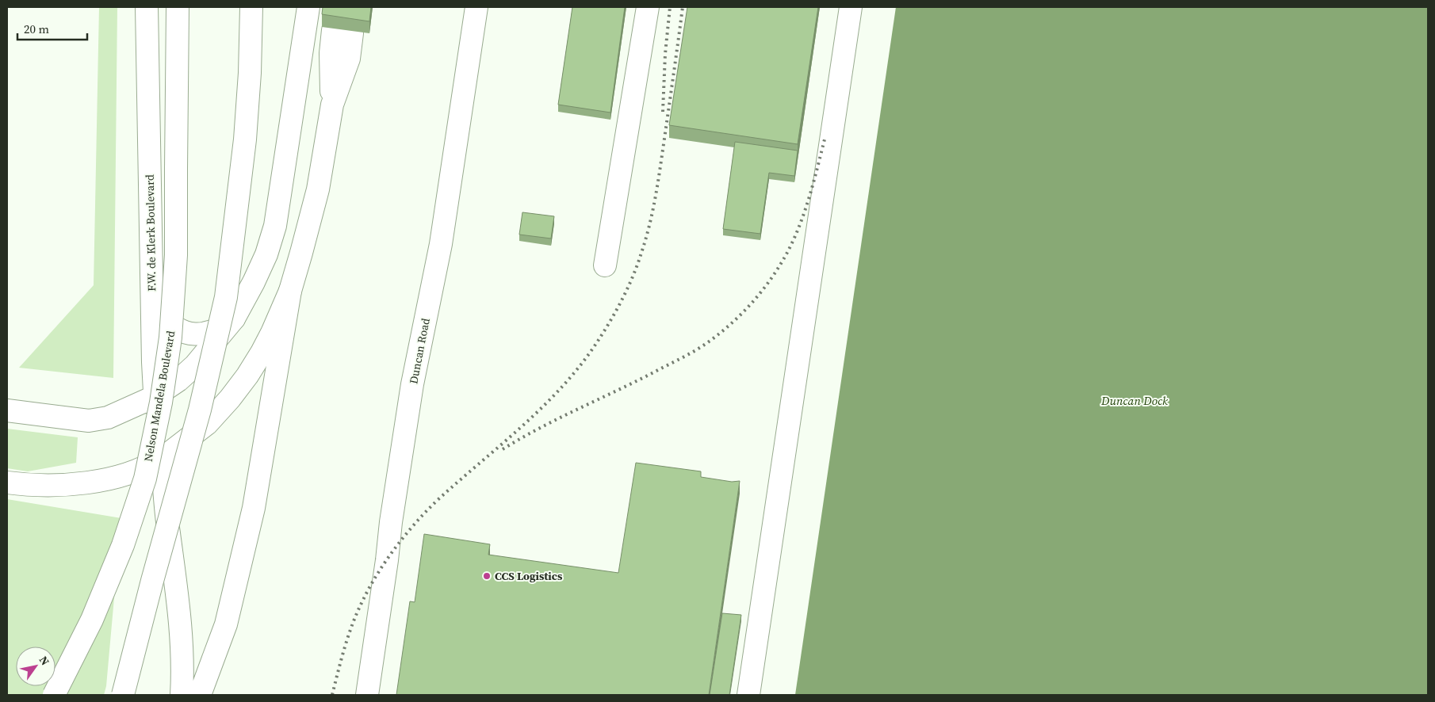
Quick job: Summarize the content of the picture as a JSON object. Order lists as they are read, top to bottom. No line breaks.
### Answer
{"streets":{"main road":["F.W. de Klerk Boulevard","Duncan Road","Nelson Mandela Boulevard"]},"water":["Duncan Dock"],"places":["CCS Logistics"],"scale_bar":"20 m","north":"top right"}
